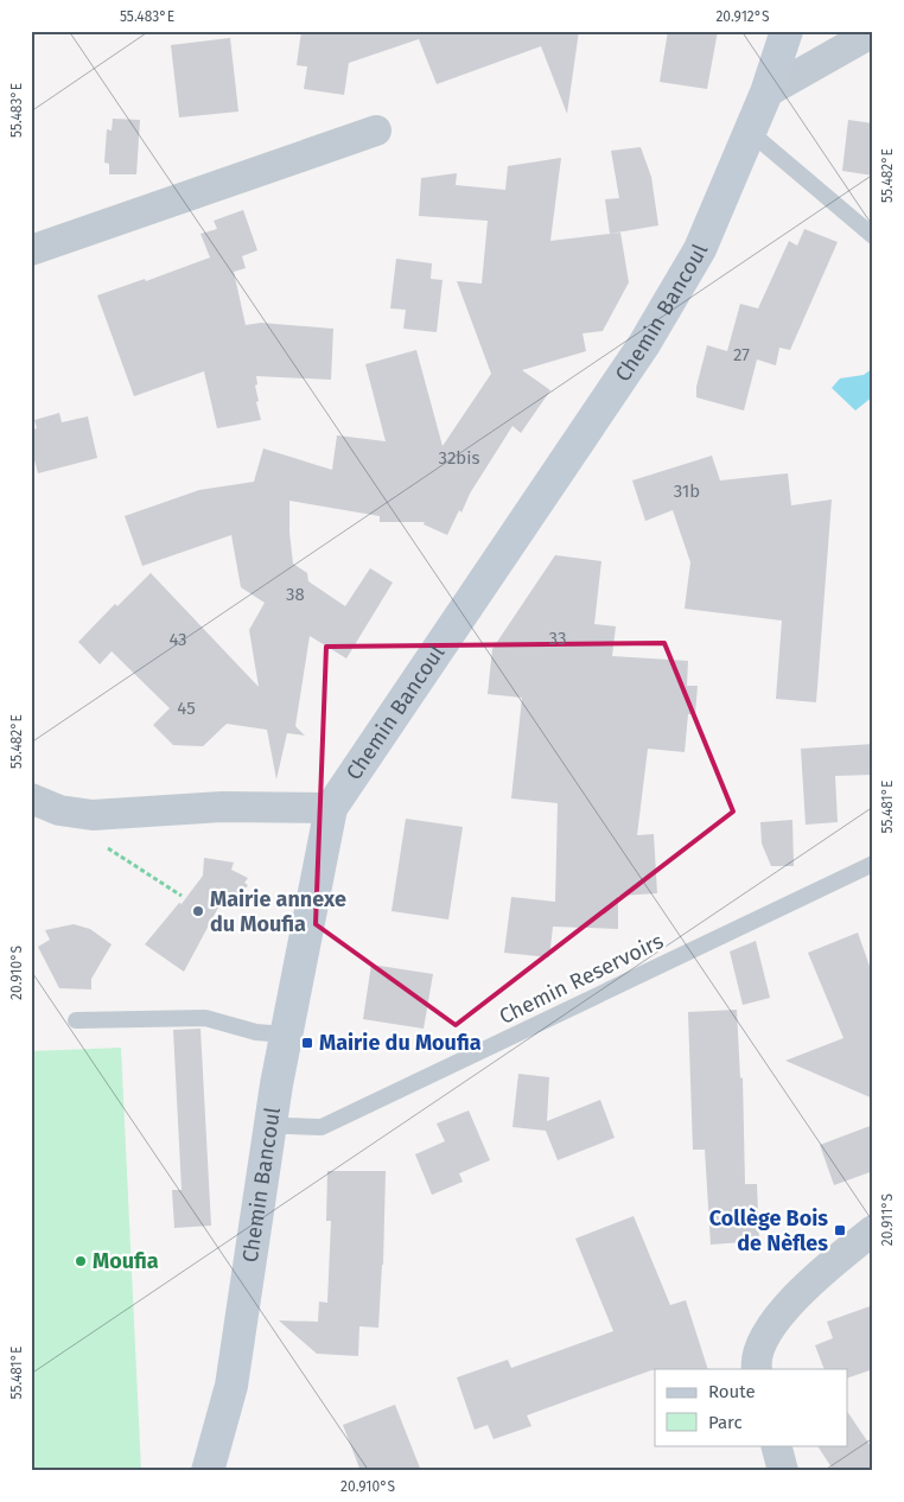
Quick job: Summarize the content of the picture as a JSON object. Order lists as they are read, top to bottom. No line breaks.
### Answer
{"streets":{"main road":["Chemin Bancoul"],"lane":["Chemin Reservoirs"]},"crossings":[["Chemin Bancoul","Chemin Reservoirs"]],"places":{"other":["Mairie annexe du Moufia","Moufia"],"transit":["Mairie du Moufia","Collège Bois de Nèfles"]},"house_numbers":["27","32bis","31b","38","33","43","45"],"legend":["Route","Parc"],"coordinates":["55.483°E","20.912°S","55.482°E","55.481°E","20.910°S","20.911°S"]}
